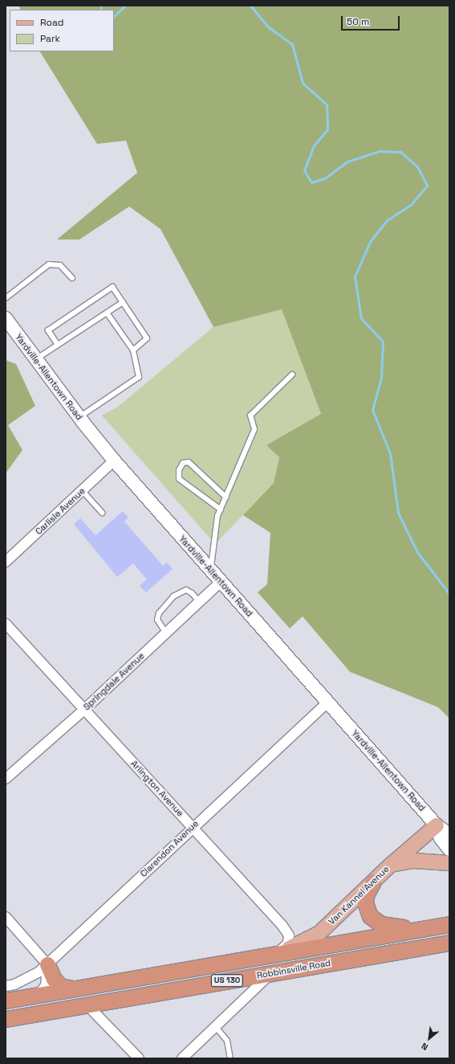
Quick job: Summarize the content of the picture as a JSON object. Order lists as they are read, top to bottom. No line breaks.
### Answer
{"streets":{"highway":["Robbinsville Road","US 130"],"main road":["Yardville-Allentown Road","Van Kannel Avenue"],"street":["Carlisle Avenue","Springdale Avenue","Arlington Avenue","Clarendon Avenue"]},"crossings":[["Yardville-Allentown Road","Carlisle Avenue"],["Yardville-Allentown Road","Springdale Avenue"],["Yardville-Allentown Road","Clarendon Avenue"],["Yardville-Allentown Road","Van Kannel Avenue"],["Springdale Avenue","Arlington Avenue"],["Arlington Avenue","Clarendon Avenue"],["Arlington Avenue","Van Kannel Avenue"],["Arlington Avenue","Robbinsville Road"],["Van Kannel Avenue","Robbinsville Road"]],"legend":["Road","Park"],"scale_bar":"50 m","north":"bottom left"}
